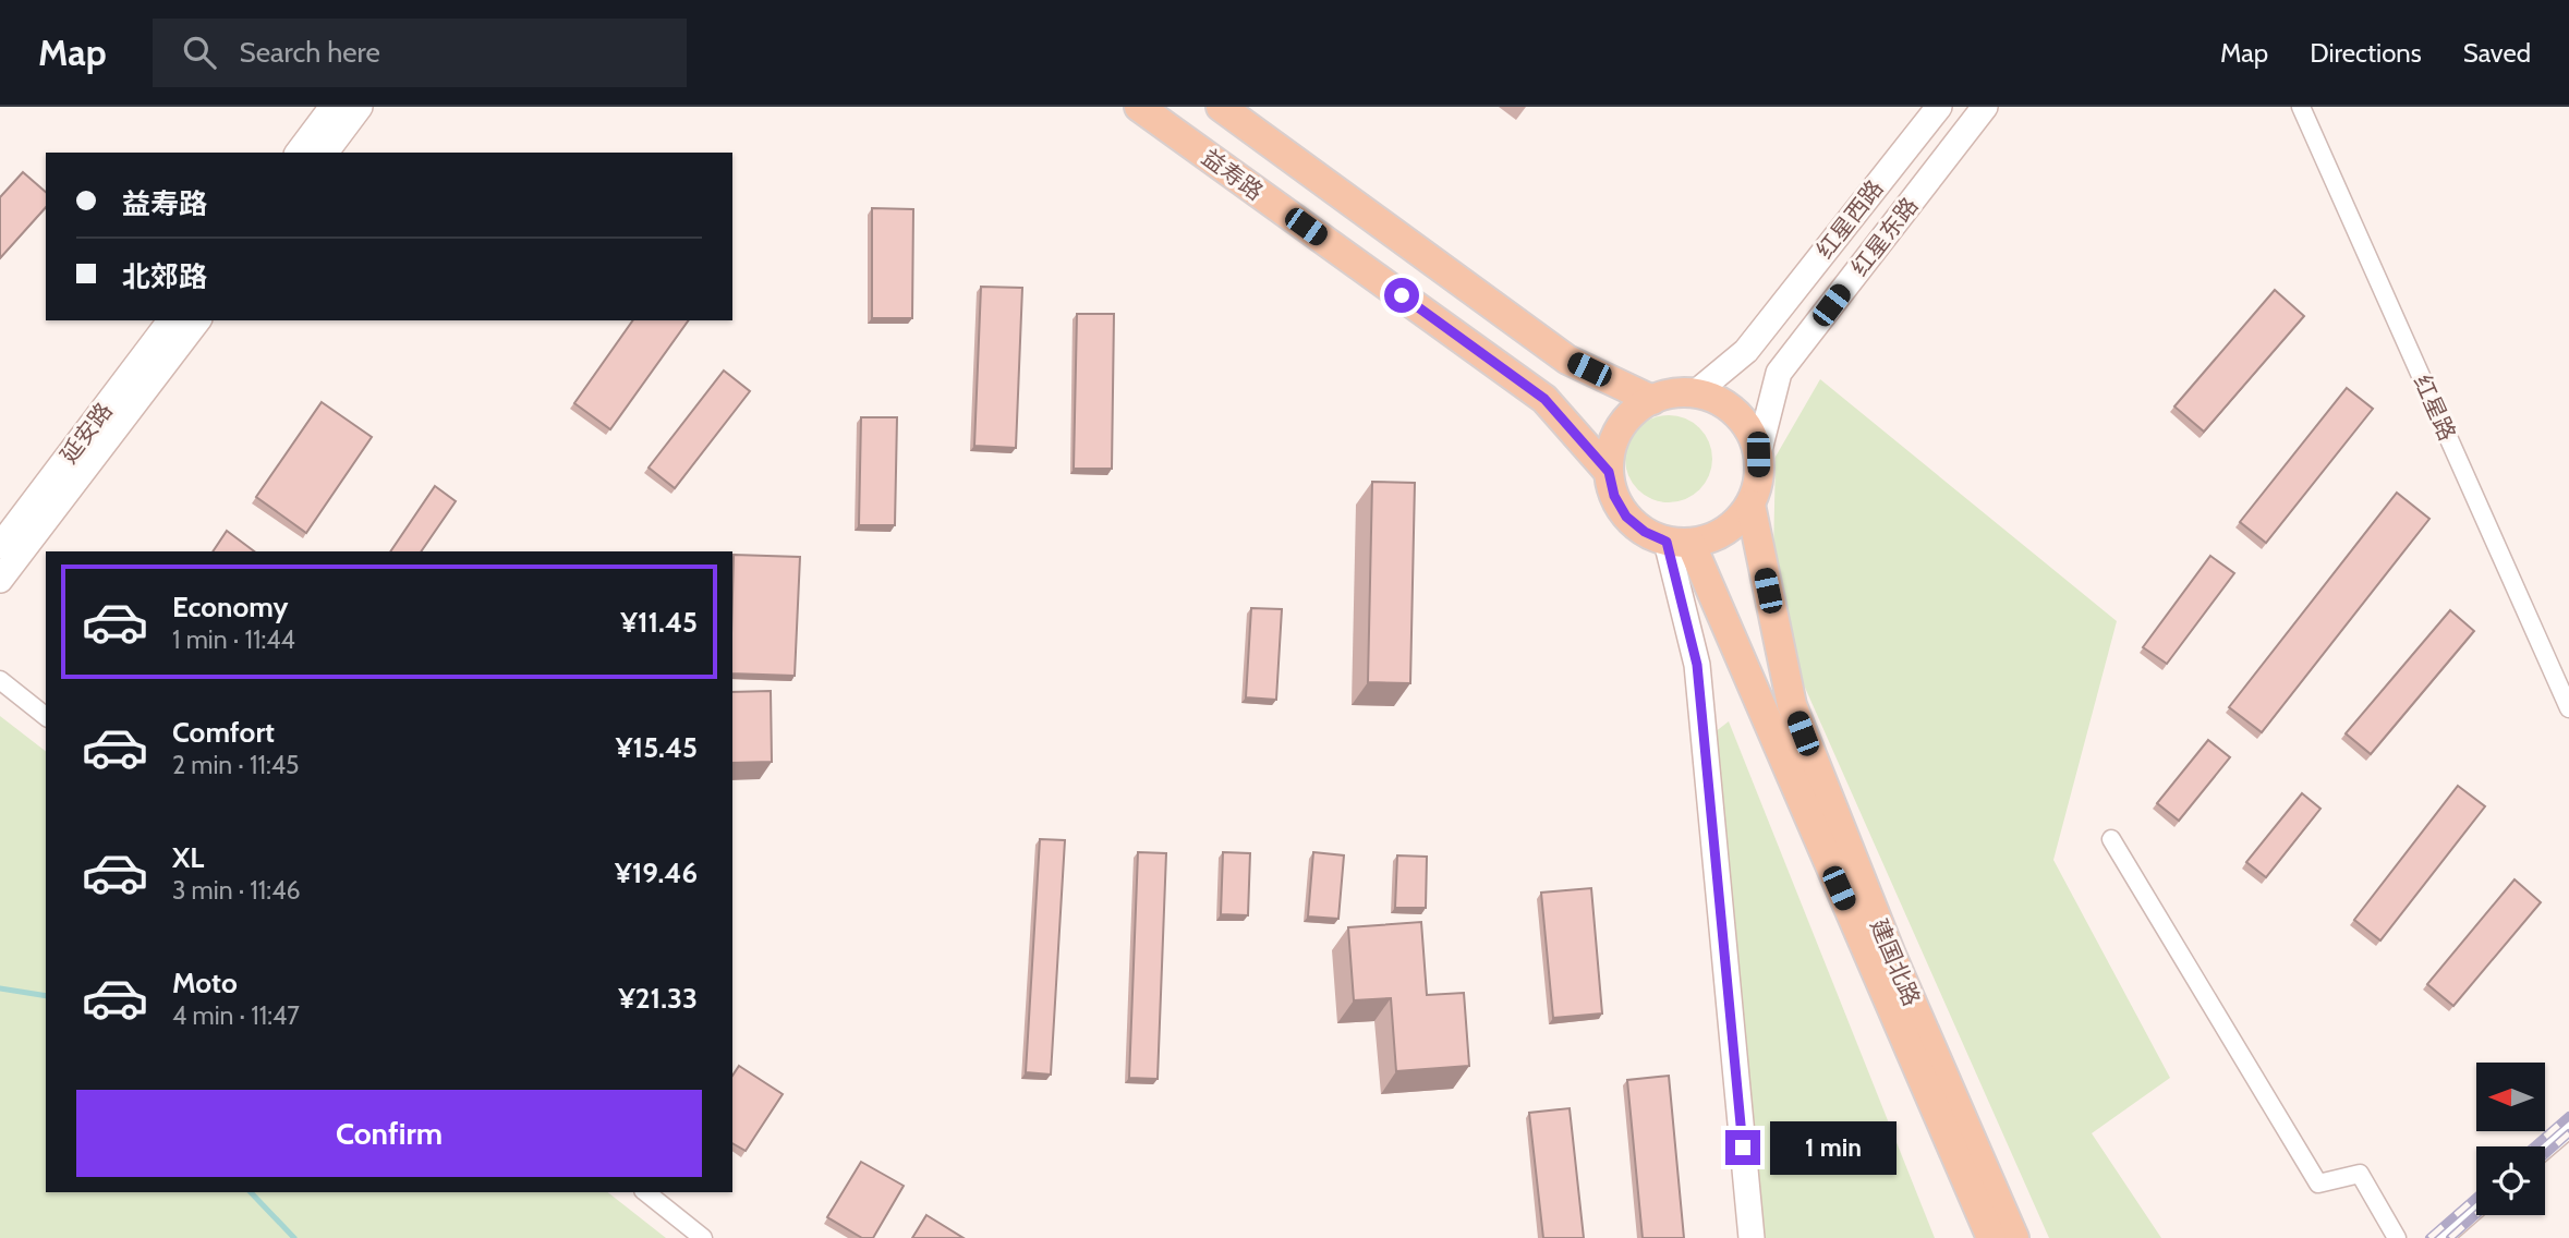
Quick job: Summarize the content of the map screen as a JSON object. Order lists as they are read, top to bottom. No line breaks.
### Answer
{"streets":{"main road":["益寿路","红星西路","红星东路","延安路","建国北路"],"street":["红星路"]},"crossings":[["益寿路","红星西路"],["益寿路","红星东路"],["益寿路","建国北路"],["红星西路","红星东路"],["红星西路","建国北路"],["红星东路","建国北路"]],"north":"left","page":{"header":"Map","search":"Search here","nav":["Map","Directions","Saved"],"banner":["益寿路","北郊路"],"list":[{"name":"Economy","note":"1 min · 11:44","value":"¥11.45"},{"name":"Comfort","note":"2 min · 11:45","value":"¥15.45"},{"name":"XL","note":"3 min · 11:46","value":"¥19.46"},{"name":"Moto","note":"4 min · 11:47","value":"¥21.33"}],"buttons":"Confirm","bubble":"1 min"}}
